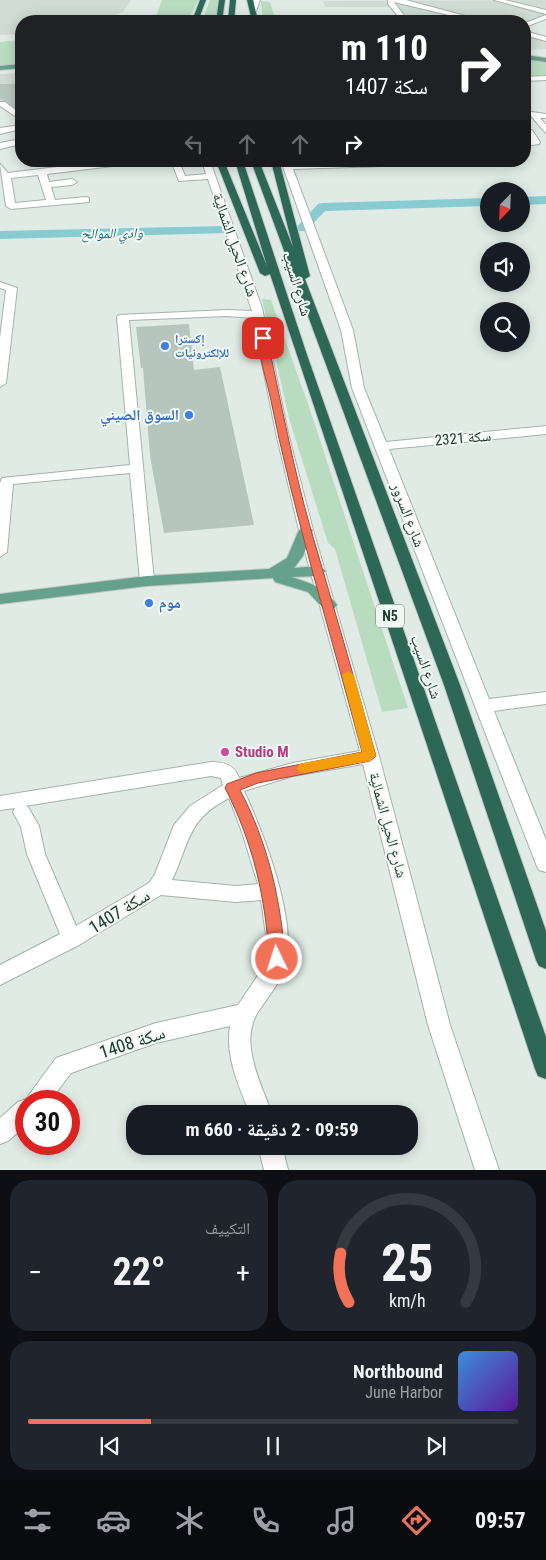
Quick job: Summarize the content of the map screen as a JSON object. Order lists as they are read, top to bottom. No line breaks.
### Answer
{"streets":{"highway":["شارع السيب","N5"],"street":["شارع الحيل الشمالية","سكة 2321","شارع السرور","سكة 1407","سكة 1408"]},"crossings":[["شارع الحيل الشمالية","سكة 1407"],["سكة 2321","شارع السرور"]],"water":["وادي الموالح"],"places":["إكسترا للإلكترونيات","السوق الصيني","موم","Studio M"],"north":"bottom left","page":{"turn":["110 m","سكة 1407"],"limit":"30","trip":"09:59 · 2 دقيقة · 660 m","tile":"التكييف","heat":["−","22°","+"],"song":["Northbound","June Harbor"],"tabs":"09:57","gauge":["25","km/h"]}}
